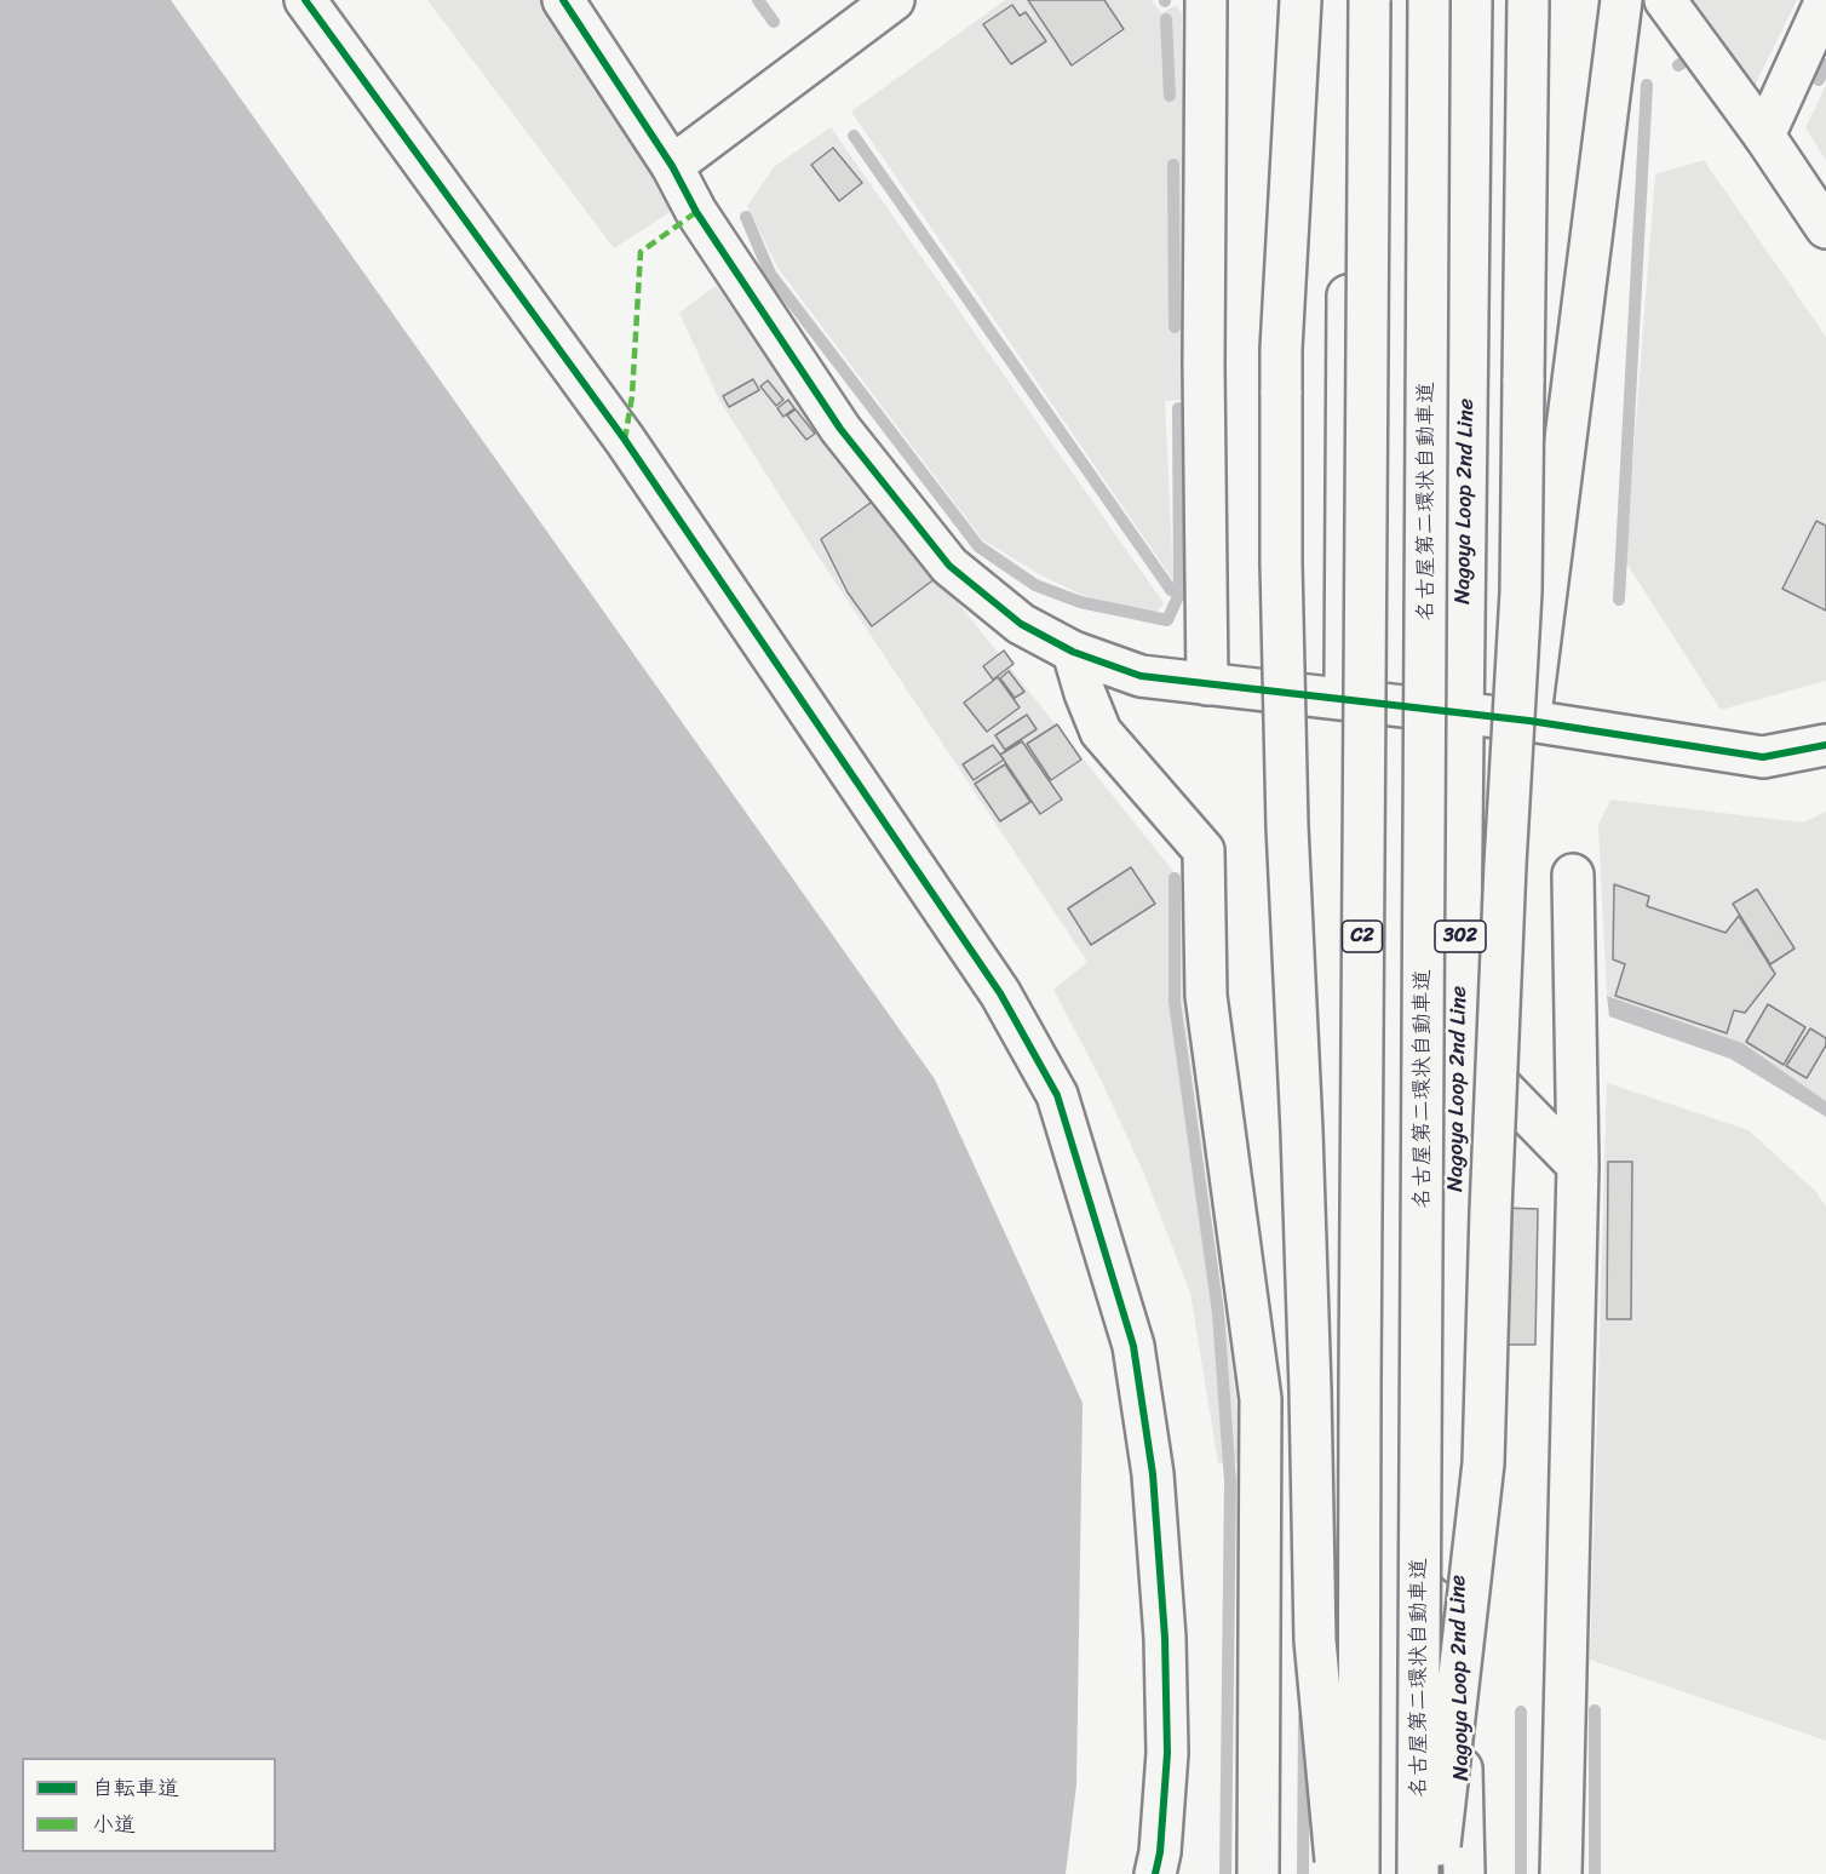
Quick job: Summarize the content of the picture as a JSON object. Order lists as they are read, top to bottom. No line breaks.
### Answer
{"streets":{"main road":["名古屋第二環状自動車道","Nagoya Loop 2nd Line","C2","302"]},"legend":["自転車道","小道"]}
